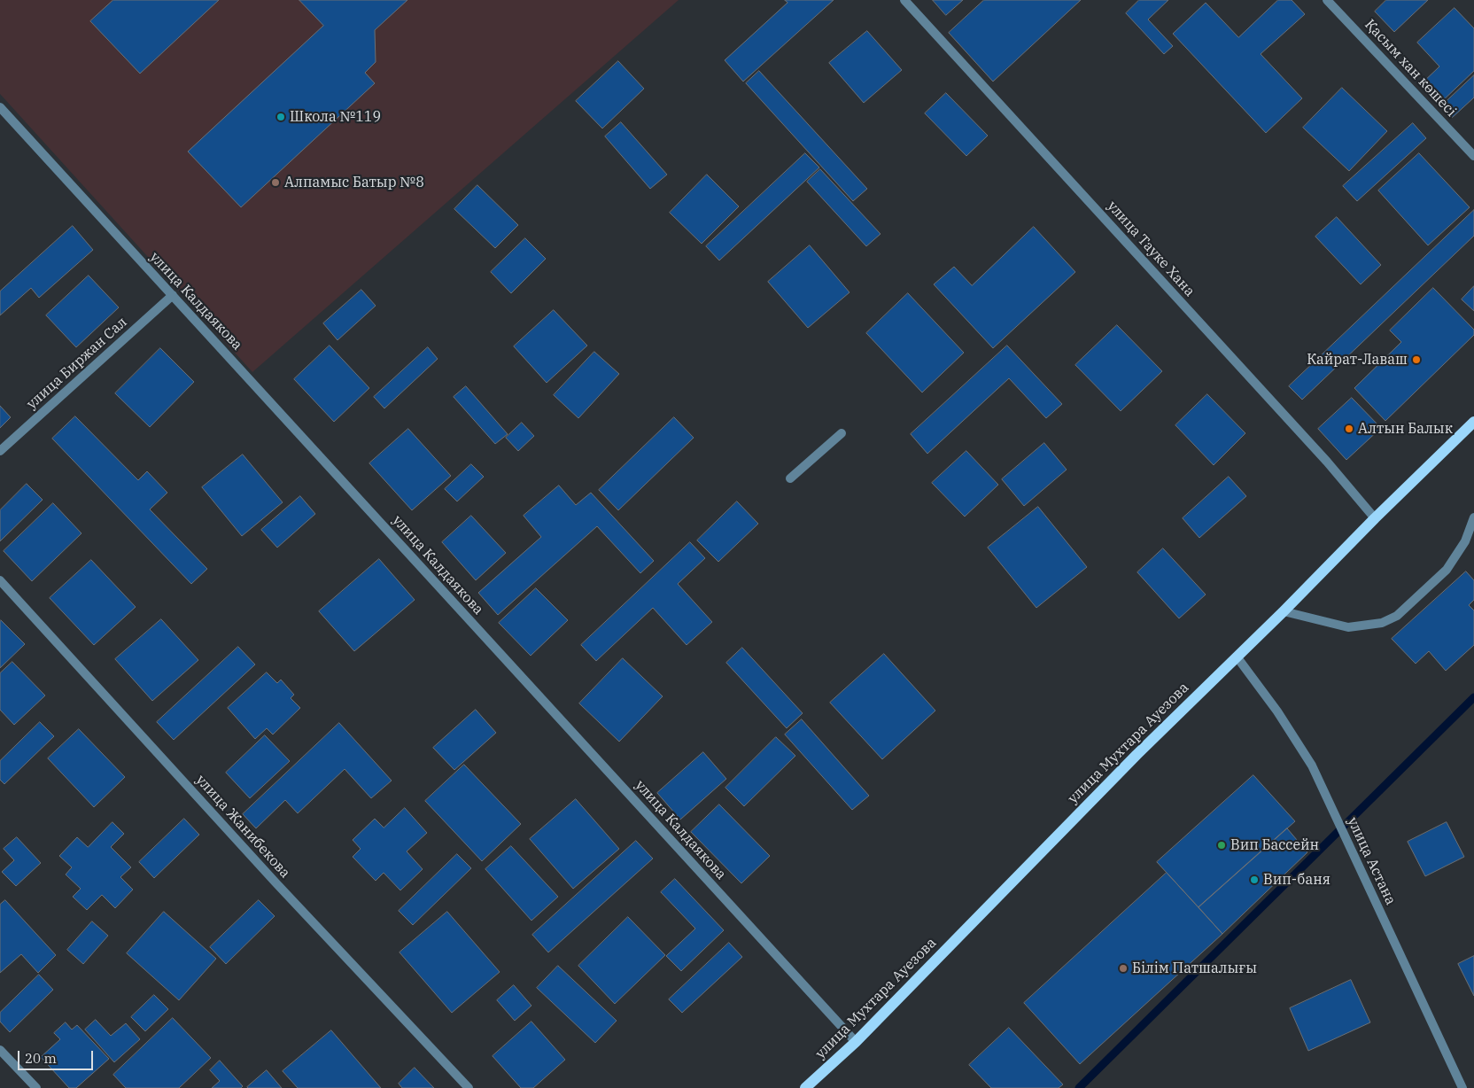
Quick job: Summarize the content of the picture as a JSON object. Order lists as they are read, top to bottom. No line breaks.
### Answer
{"streets":{"main road":["улица Мухтара Ауезова"],"street":["Қасым хан көшесі","улица Тауке Хана","улица Калдаякова","улица Биржан Сал","улица Жанибекова","улица Астана"]},"crossings":[["улица Тауке Хана","улица Мухтара Ауезова"],["улица Калдаякова","улица Биржан Сал"],["улица Калдаякова","улица Мухтара Ауезова"],["улица Мухтара Ауезова","улица Астана"]],"places":["Школа №119","Алпамыс Батыр №8","Кайрат-Лаваш","Алтын Балык","Вип Бассейн","Вип-баня","Білім Патшалығы"],"scale_bar":"20 m"}
